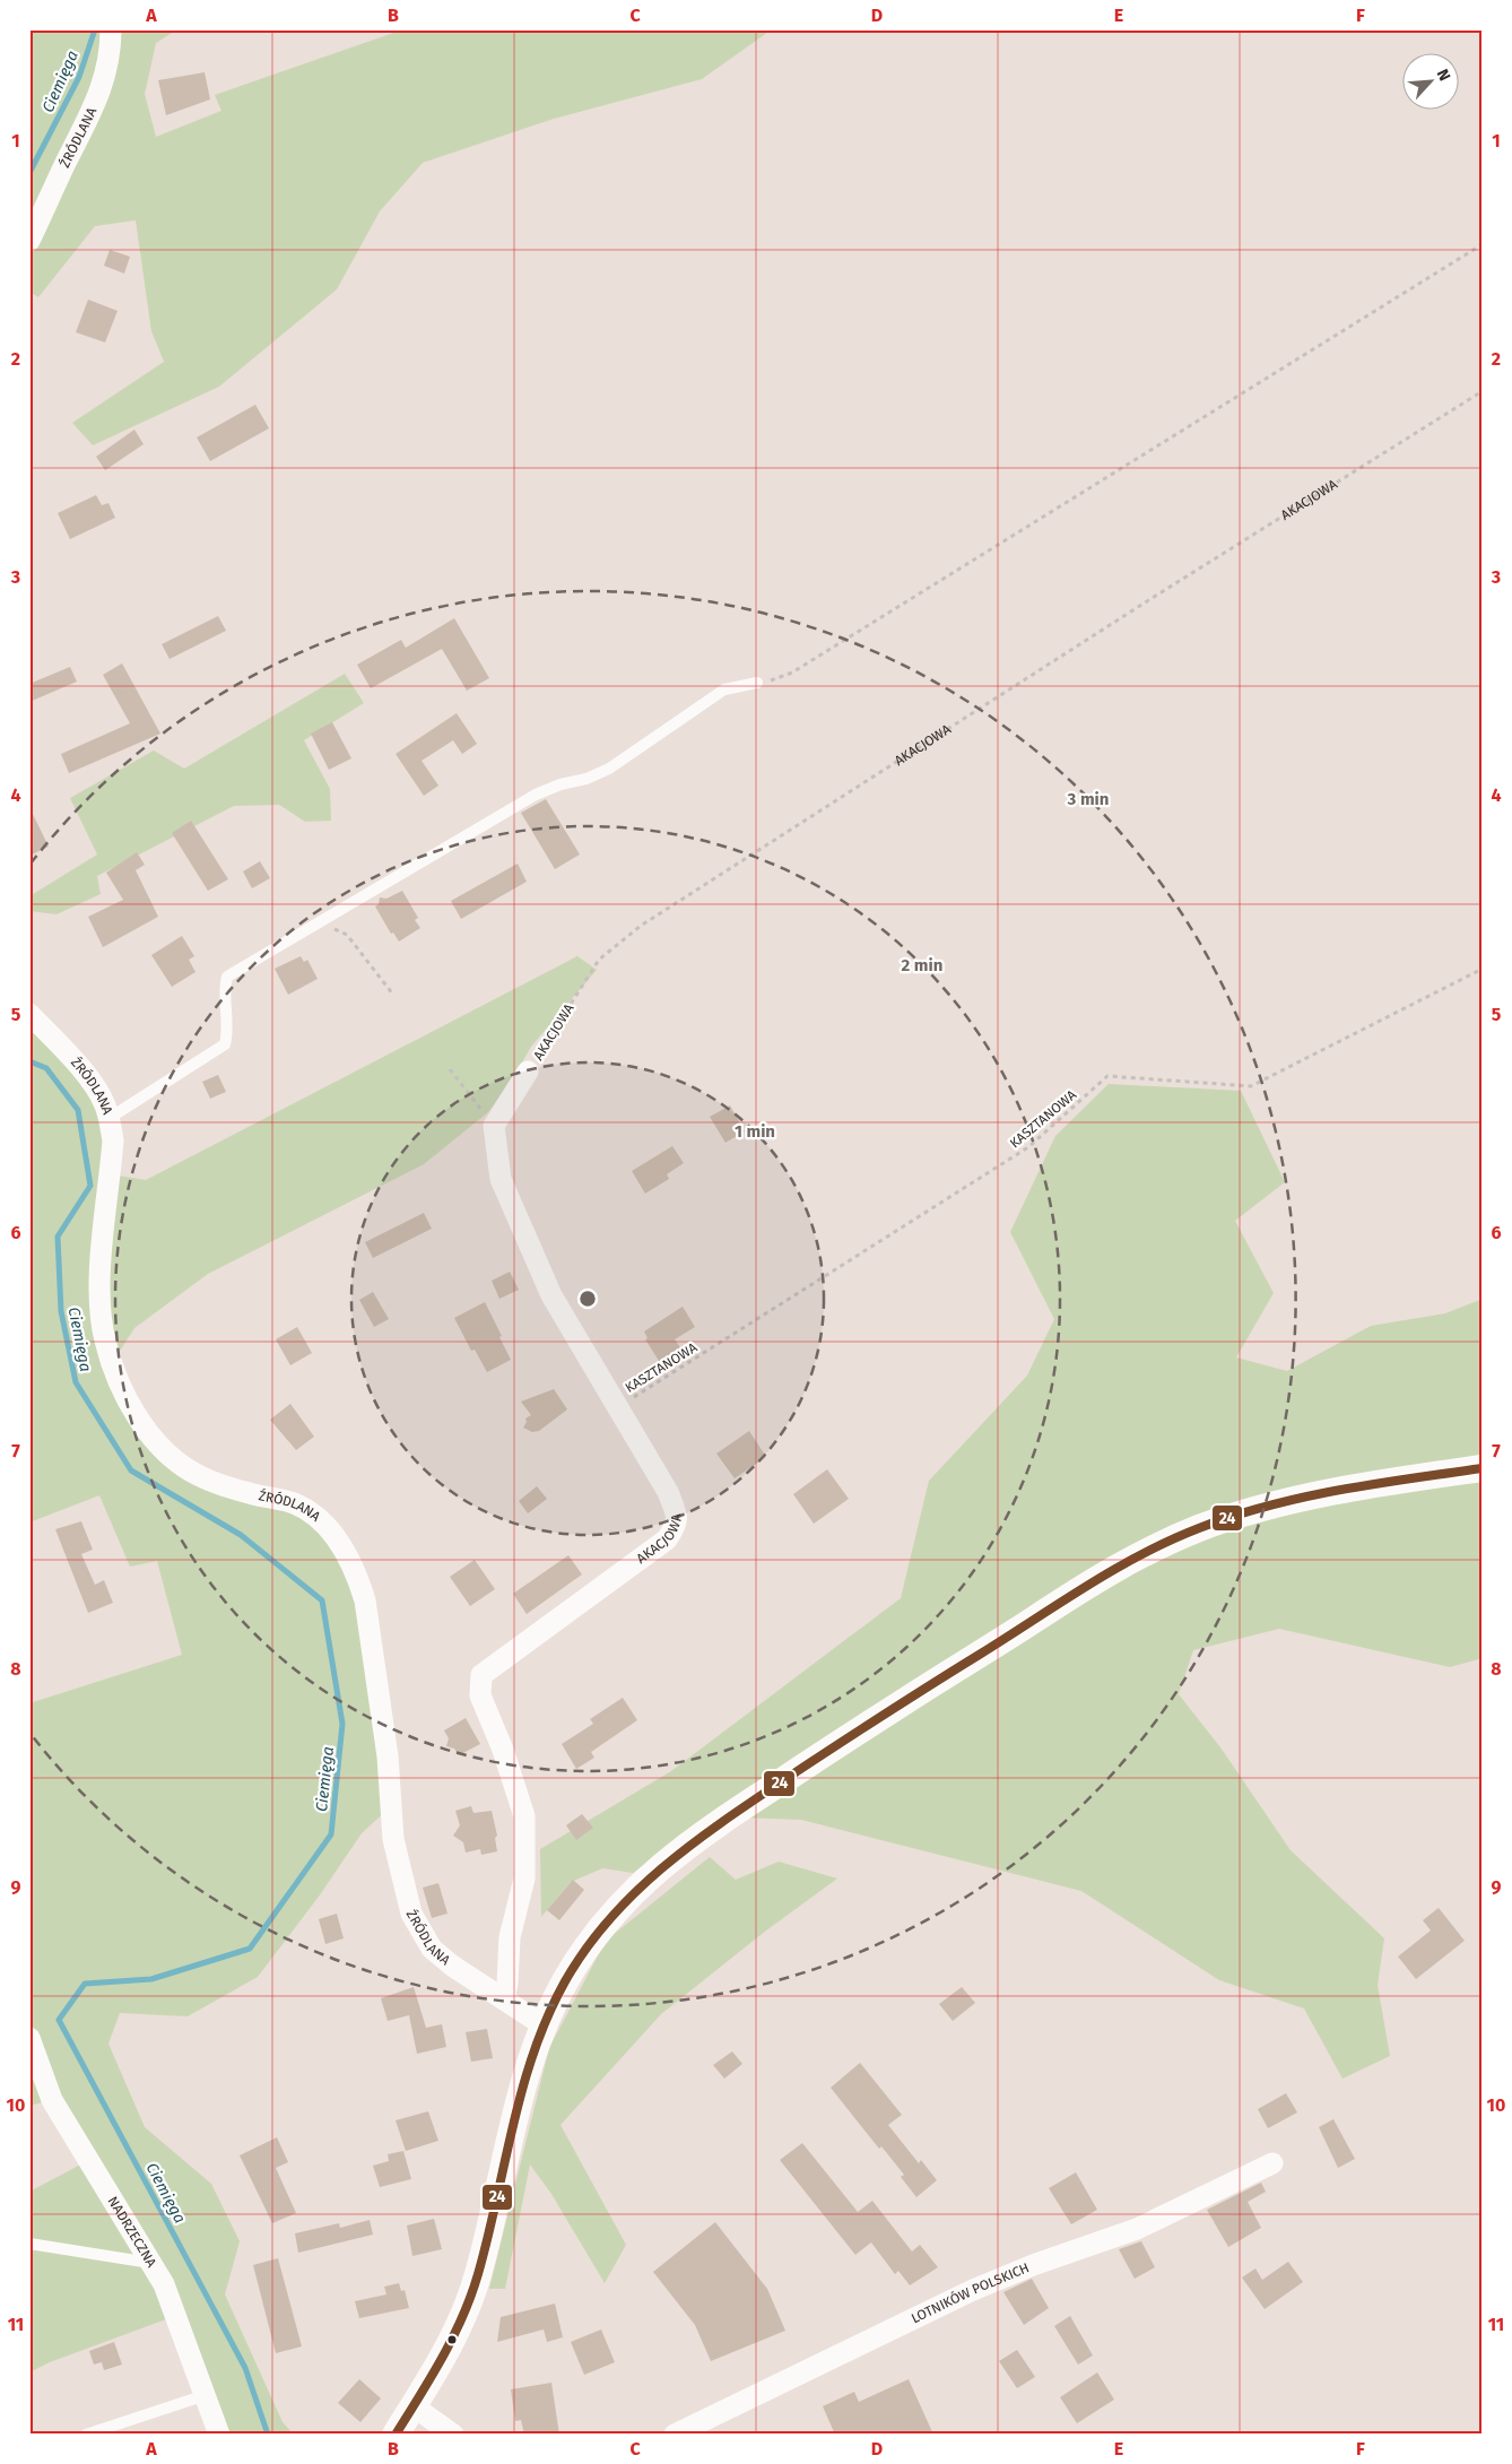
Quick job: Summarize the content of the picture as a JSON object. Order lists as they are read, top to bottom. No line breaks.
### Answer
{"streets":{"street":["ŹRÓDLANA","AKACJOWA","NADRZECZNA","LOTNIKÓW POLSKICH"],"path":["KASZTANOWA"]},"crossings":[["ŹRÓDLANA","AKACJOWA"],["AKACJOWA","KASZTANOWA"]],"water":["Ciemięga"],"lines":["transit line 24"],"north":"top right","grid":{"columns":["A","B","C","D","E","F"],"rows":["1","2","3","4","5","6","7","8","9","10","11"]},"rings":["3 min","2 min","1 min"]}
